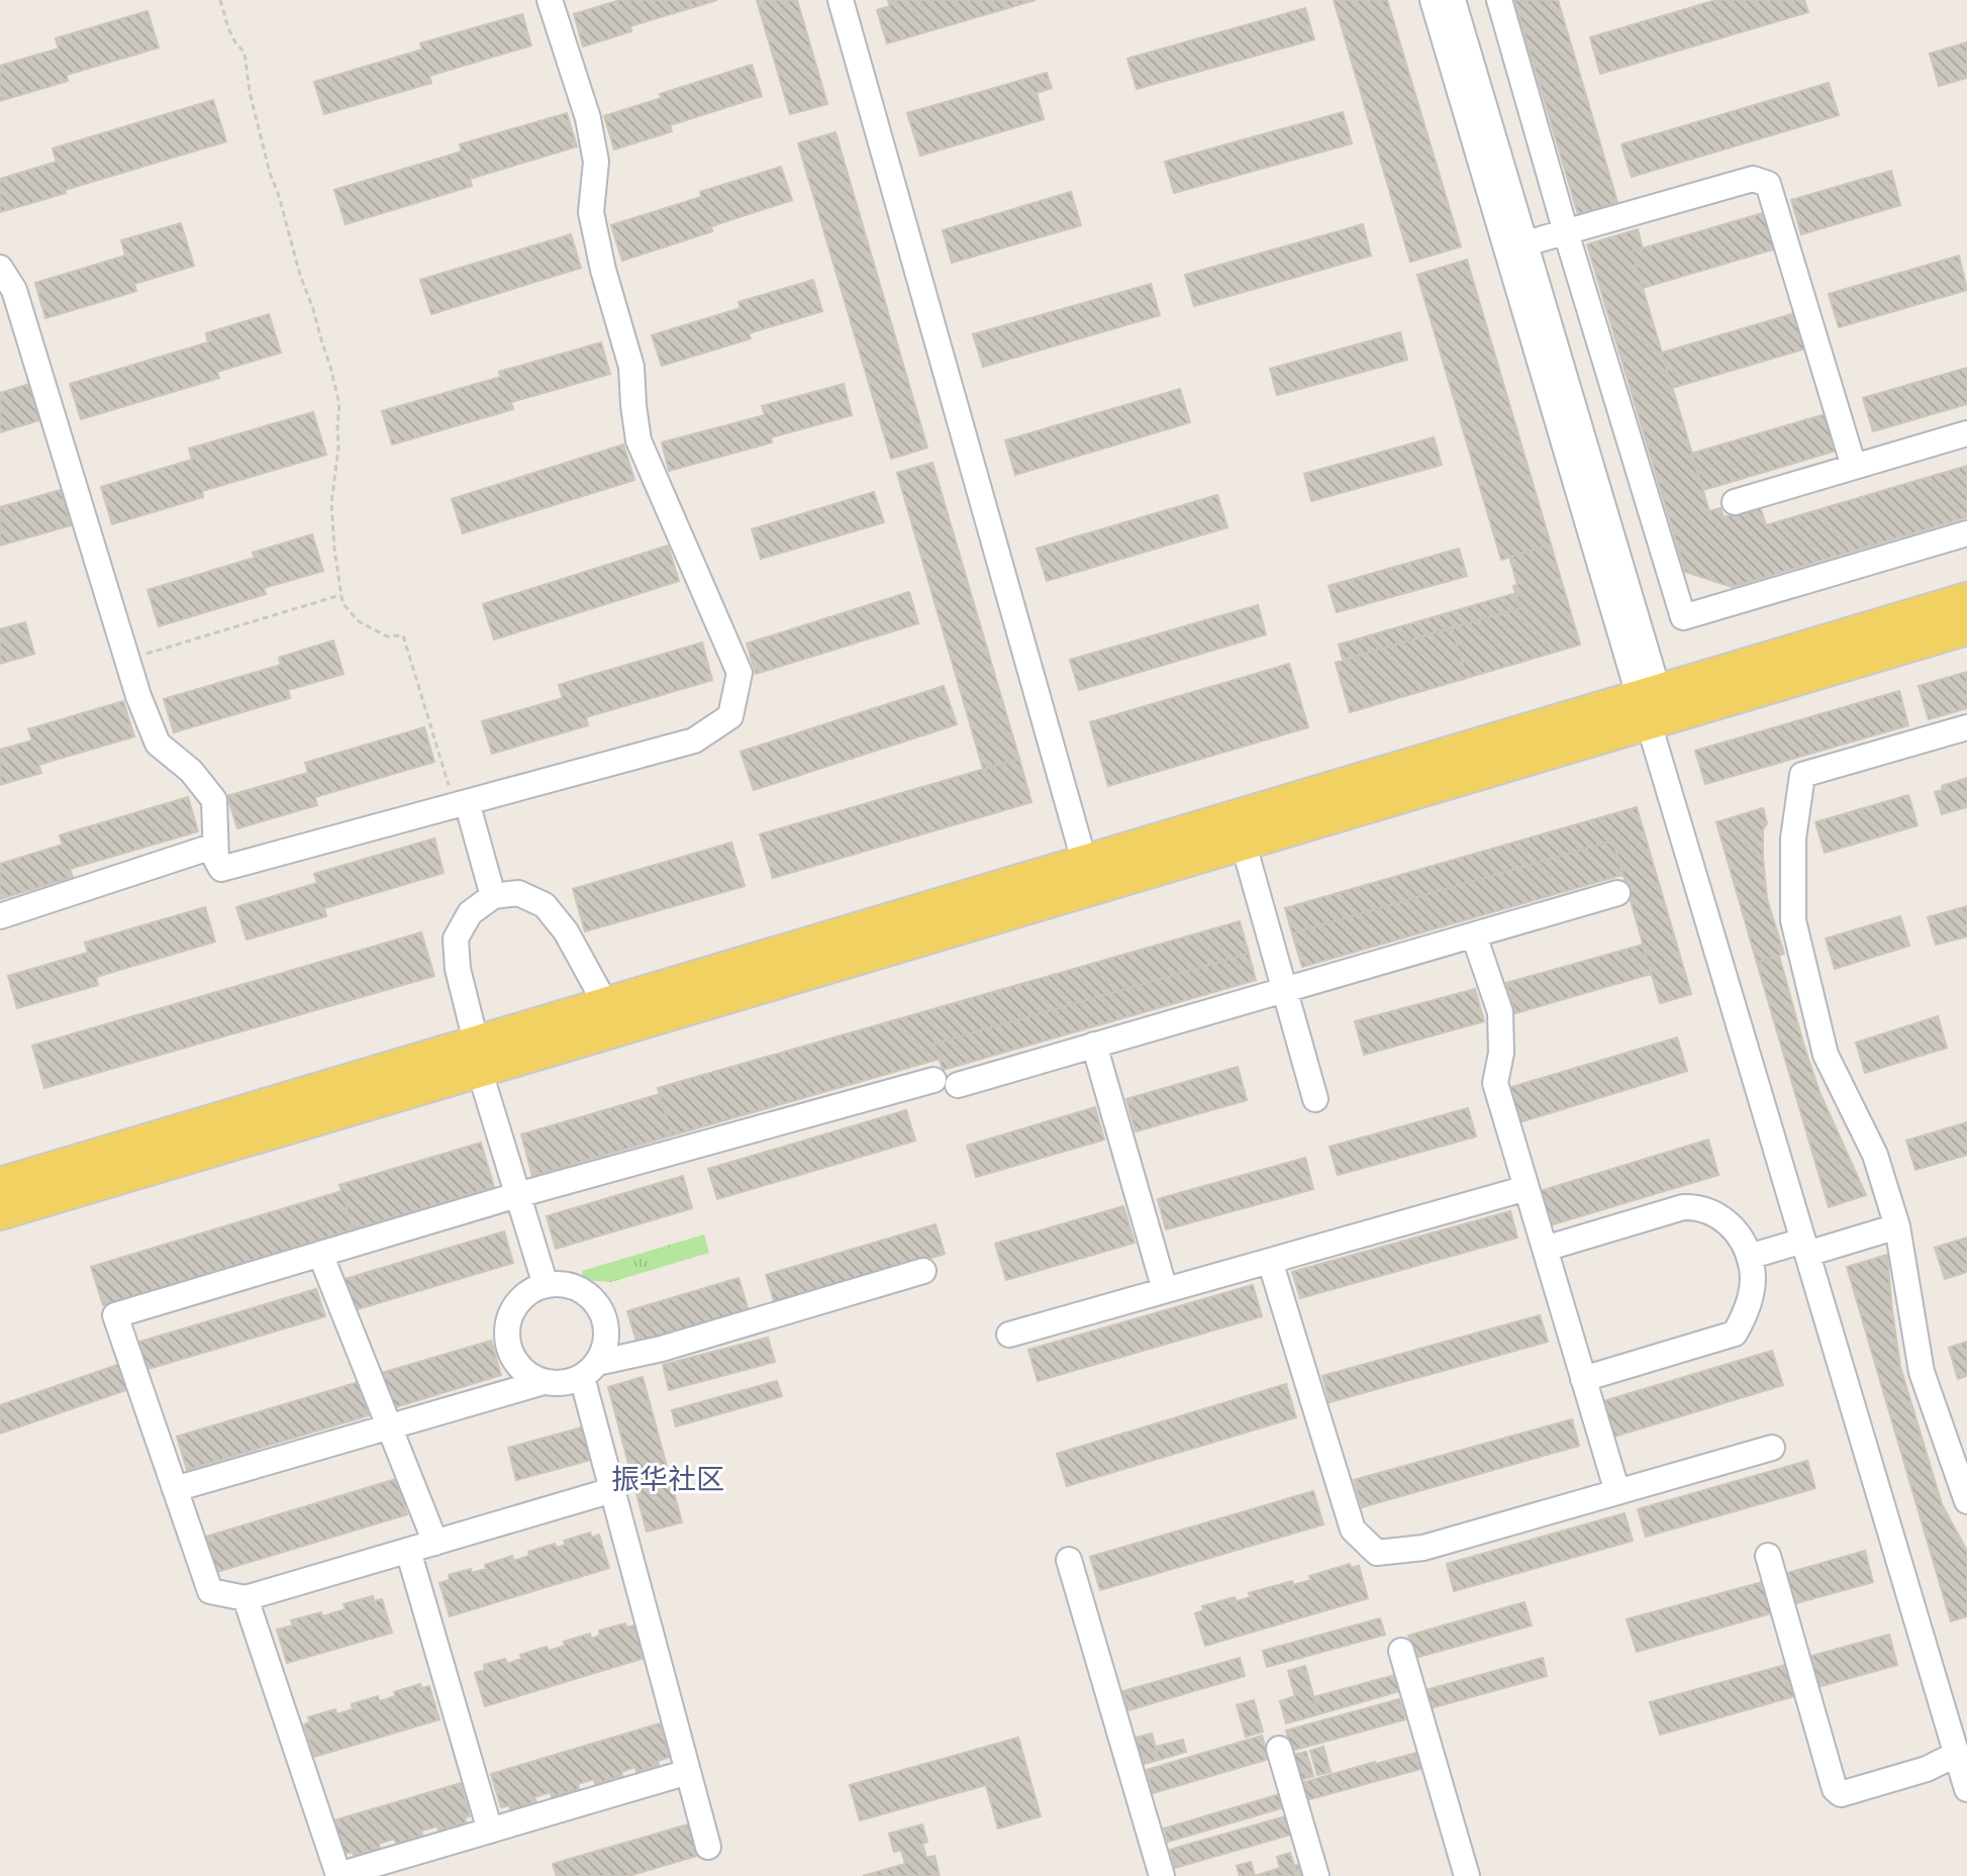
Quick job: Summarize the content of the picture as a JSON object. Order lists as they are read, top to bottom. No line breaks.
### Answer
{"districts":["振华社区"]}
